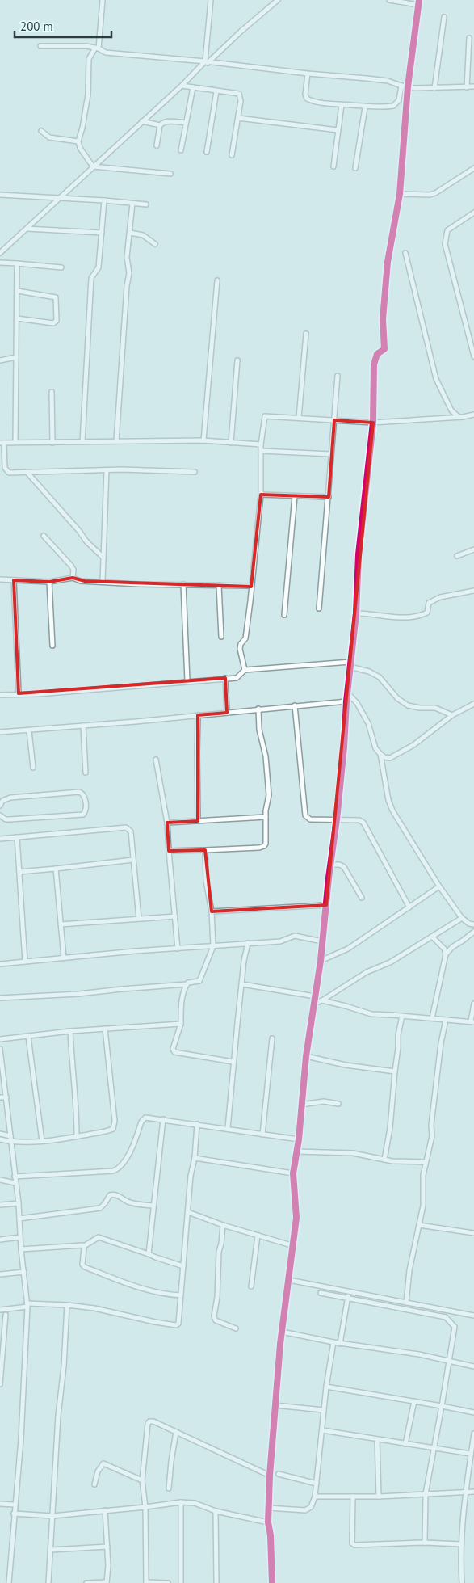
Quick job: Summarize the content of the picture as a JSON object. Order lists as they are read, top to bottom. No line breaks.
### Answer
{"scale_bar":"200 m"}
